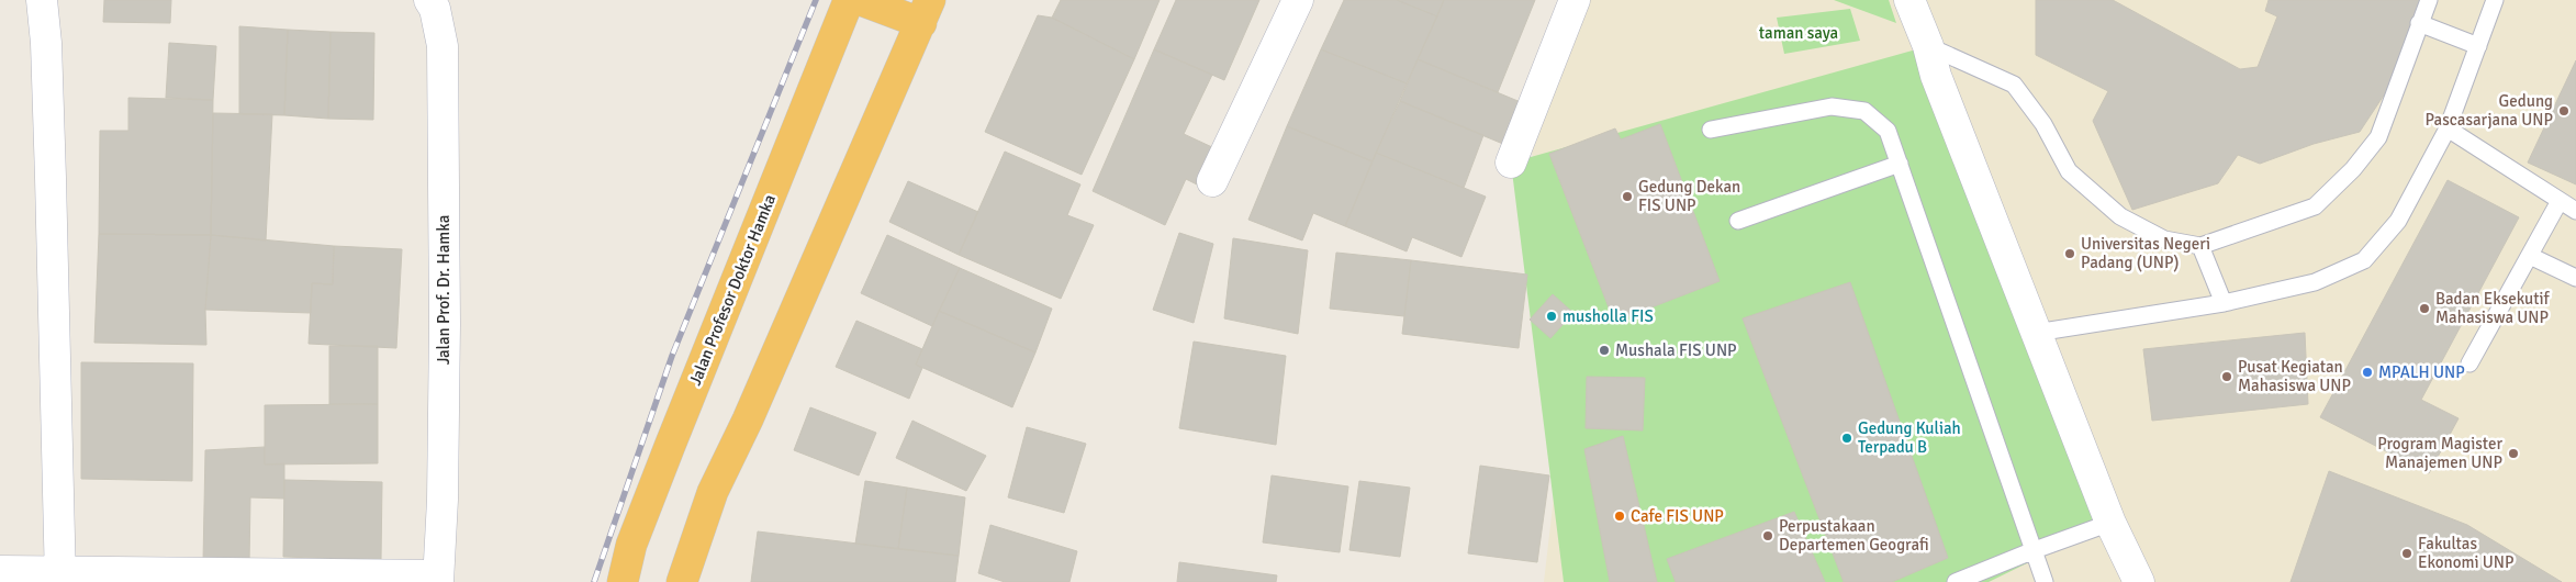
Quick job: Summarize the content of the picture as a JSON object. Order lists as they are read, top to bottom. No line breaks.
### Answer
{"streets":{"highway":["Jalan Profesor Doktor Hamka"],"street":["Jalan Prof. Dr. Hamka"]},"parks":["taman saya"],"places":["Gedung Pascasarjana UNP","Gedung Dekan FIS UNP","Universitas Negeri Padang (UNP)","Badan Eksekutif Mahasiswa UNP","musholla FIS","Mushala FIS UNP","MPALH UNP","Pusat Kegiatan Mahasiswa UNP","Gedung Kuliah Terpadu B","Program Magister Manajemen UNP","Cafe FIS UNP","Perpustakaan Departemen Geografi","Fakultas Ekonomi UNP"]}
